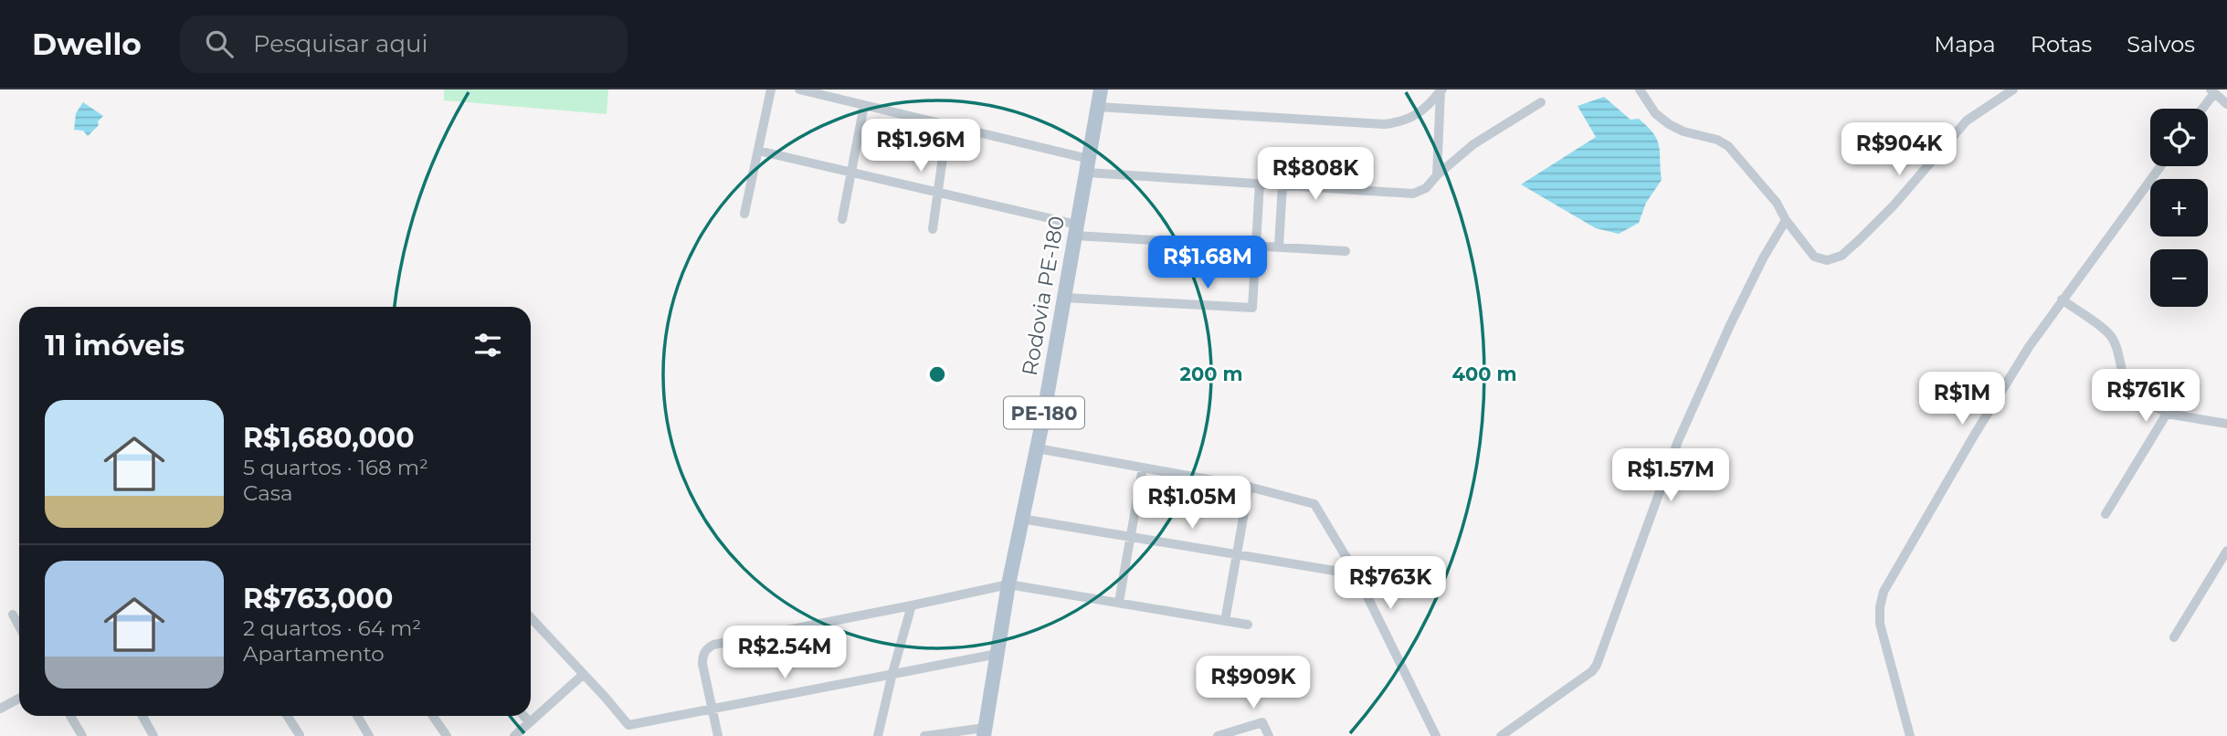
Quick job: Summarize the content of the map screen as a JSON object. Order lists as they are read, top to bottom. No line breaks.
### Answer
{"streets":{"main road":["Rodovia PE-180","PE-180"]},"page":{"header":"Dwello","search":"Pesquisar aqui","nav":["Mapa","Rotas","Salvos"],"map_buttons":["+","−"],"price":["R$1.96M","R$904K","R$808K","R$1.68M","R$761K","R$1M","R$1.57M","R$1.05M","R$763K","R$2.54M","R$909K"],"heading":"11 imóveis","list":[{"name":"R$1,680,000","note":"5 quartos · 168 m² · Casa"},{"name":"R$763,000","note":"2 quartos · 64 m² · Apartamento"}]},"rings":["200 m","400 m"]}
